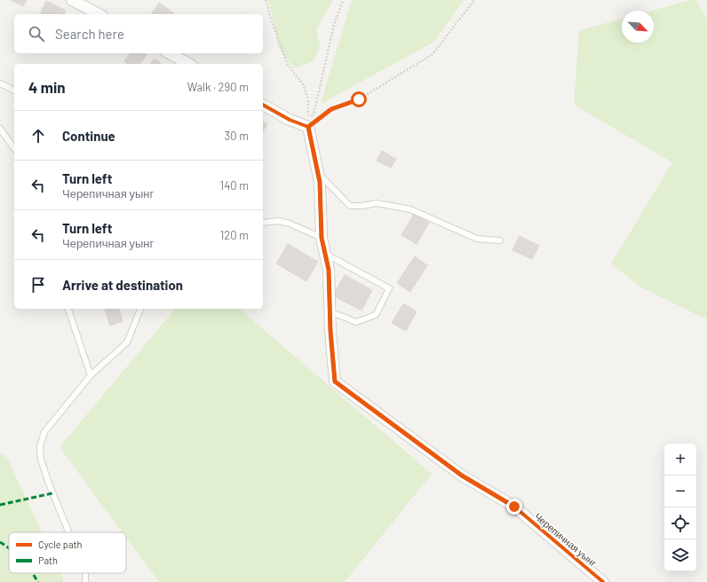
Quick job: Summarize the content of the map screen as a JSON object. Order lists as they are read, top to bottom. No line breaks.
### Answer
{"streets":{"street":["Черепичная уынг"]},"legend":["Cycle path","Path"],"north":"bottom right","page":{"search":"Search here","heading":["4 min","Walk · 290 m"],"list":[["Continue","30 m"],["Turn left","Черепичная уынг","140 m"],["Turn left","Черепичная уынг","120 m"],"Arrive at destination"],"map_buttons":["+","−"]}}
